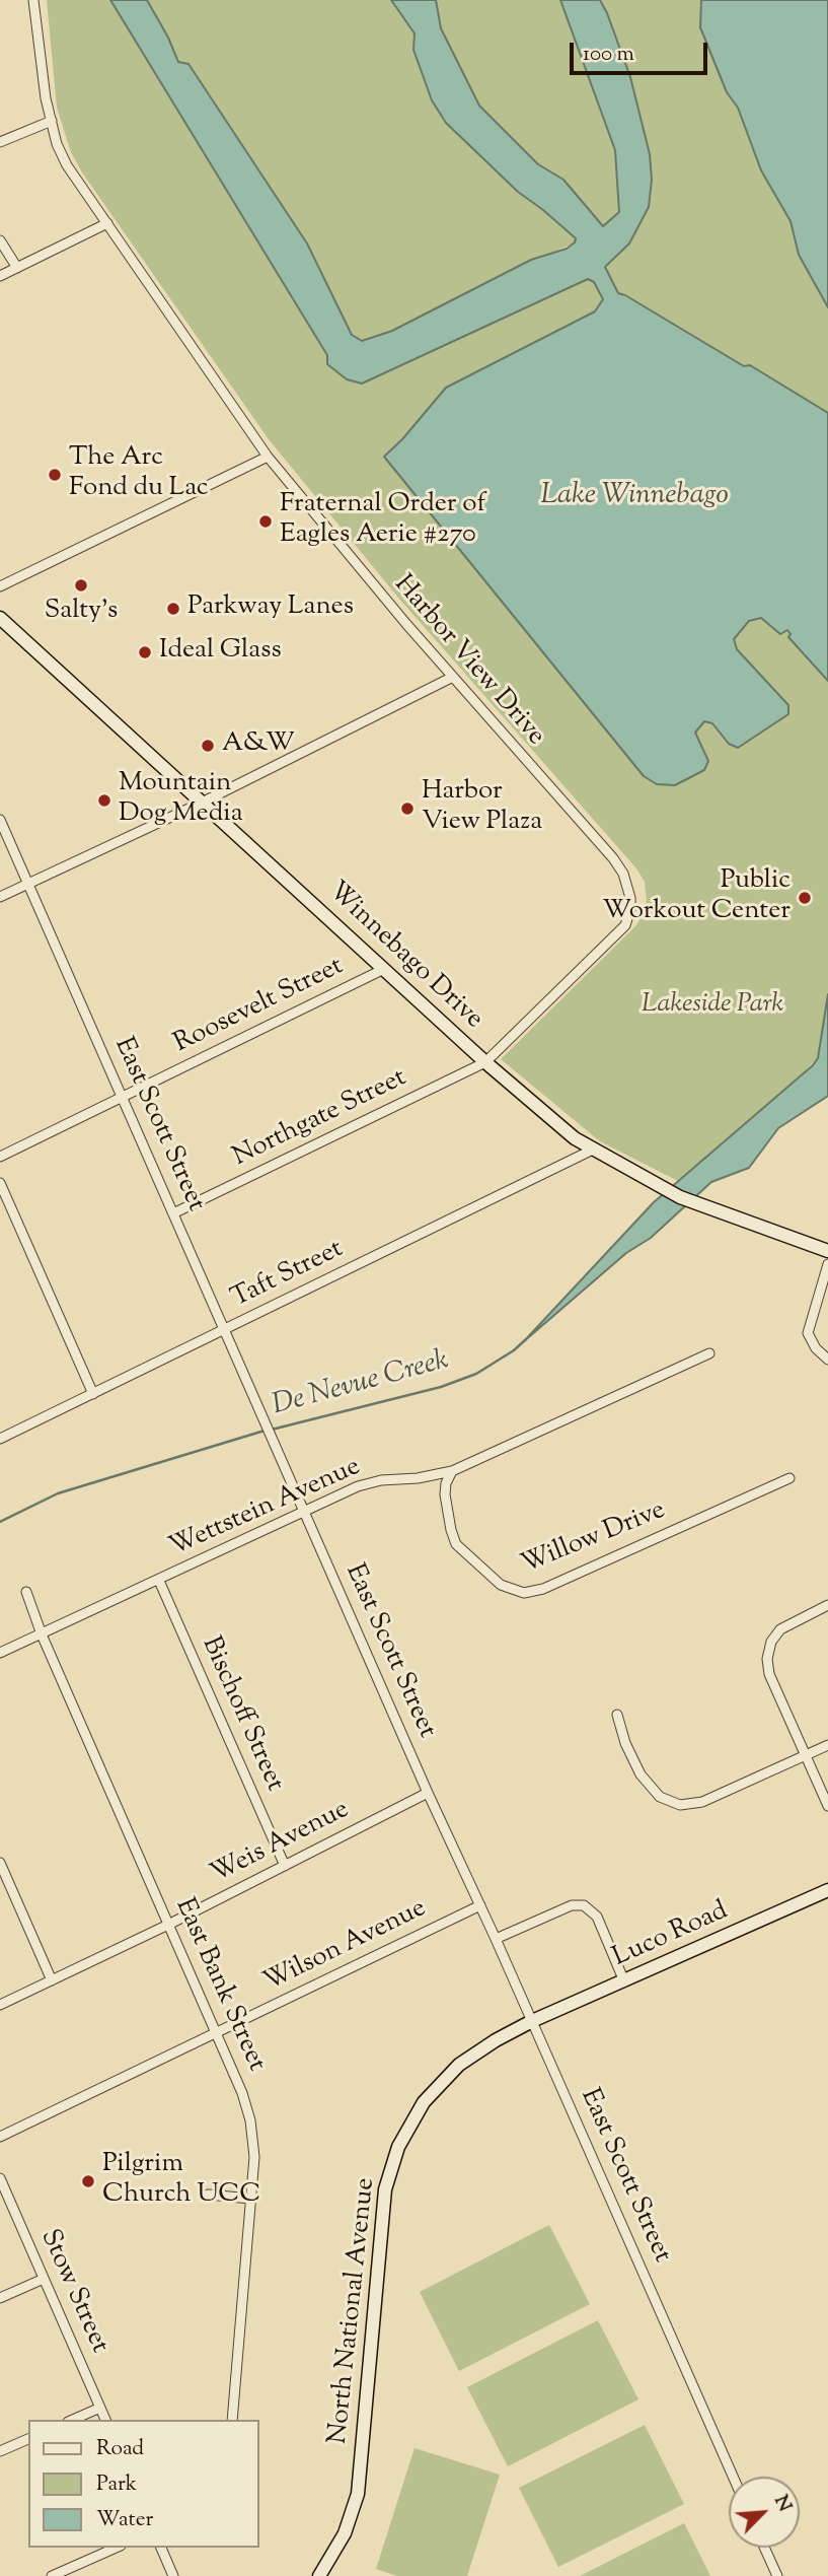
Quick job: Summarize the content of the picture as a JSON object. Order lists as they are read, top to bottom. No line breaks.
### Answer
{"streets":{"main road":["Winnebago Drive","Luco Road","North National Avenue"],"street":["Harbor View Drive","Roosevelt Street","Northgate Street","East Scott Street","Taft Street","Wettstein Avenue","Willow Drive","Bischoff Street","Weis Avenue","Wilson Avenue","East Bank Street","Stow Street"]},"crossings":[["Harbor View Drive","Winnebago Drive"],["Harbor View Drive","Northgate Street"],["Winnebago Drive","Roosevelt Street"],["Winnebago Drive","Northgate Street"],["Winnebago Drive","Taft Street"],["Roosevelt Street","East Scott Street"],["Northgate Street","East Scott Street"],["East Scott Street","Taft Street"],["East Scott Street","Wettstein Avenue"],["East Scott Street","Weis Avenue"],["East Scott Street","Luco Road"],["East Scott Street","Wilson Avenue"],["East Scott Street","North National Avenue"],["Wettstein Avenue","Willow Drive"],["Wettstein Avenue","Bischoff Street"],["Wettstein Avenue","East Bank Street"],["Bischoff Street","Weis Avenue"],["Weis Avenue","East Bank Street"],["Luco Road","North National Avenue"],["Wilson Avenue","East Bank Street"]],"water":["Lake Winnebago","De Nevue Creek"],"parks":["Lakeside Park"],"places":["The Arc Fond du Lac","Fraternal Order of Eagles Aerie #270","Salty's","Parkway Lanes","Ideal Glass","A&W","Mountain Dog Media","Harbor View Plaza","Public Workout Center","Pilgrim Church UCC"],"legend":["Road","Park","Water"],"scale_bar":"100 m","north":"top right"}
